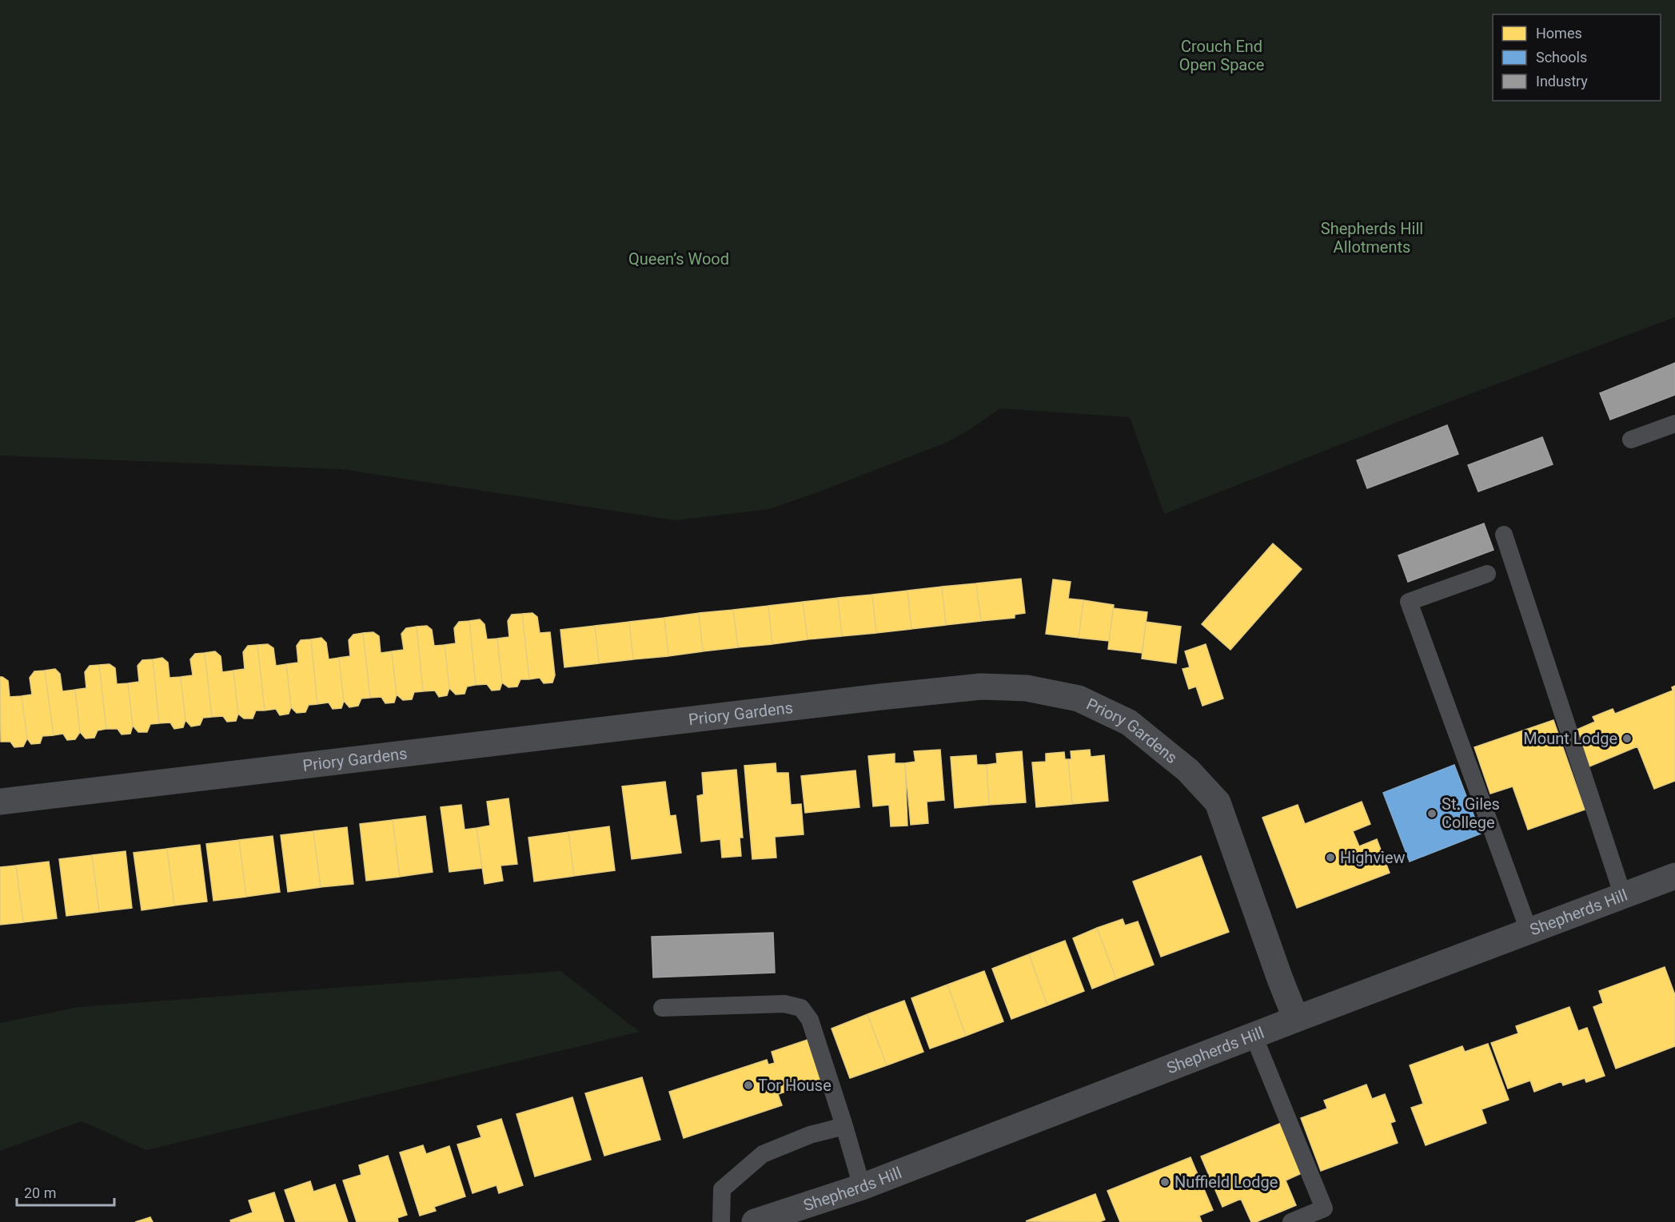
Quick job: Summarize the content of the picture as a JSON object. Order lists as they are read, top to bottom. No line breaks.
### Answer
{"streets":{"street":["Priory Gardens","Shepherds Hill"]},"crossings":[["Priory Gardens","Shepherds Hill"]],"parks":["Crouch End Open Space","Shepherds Hill Allotments","Queen’s Wood"],"places":["Mount Lodge","St. Giles College","Highview","Tor House","Nuffield Lodge"],"legend":["Homes","Schools","Industry"],"scale_bar":"20 m"}
